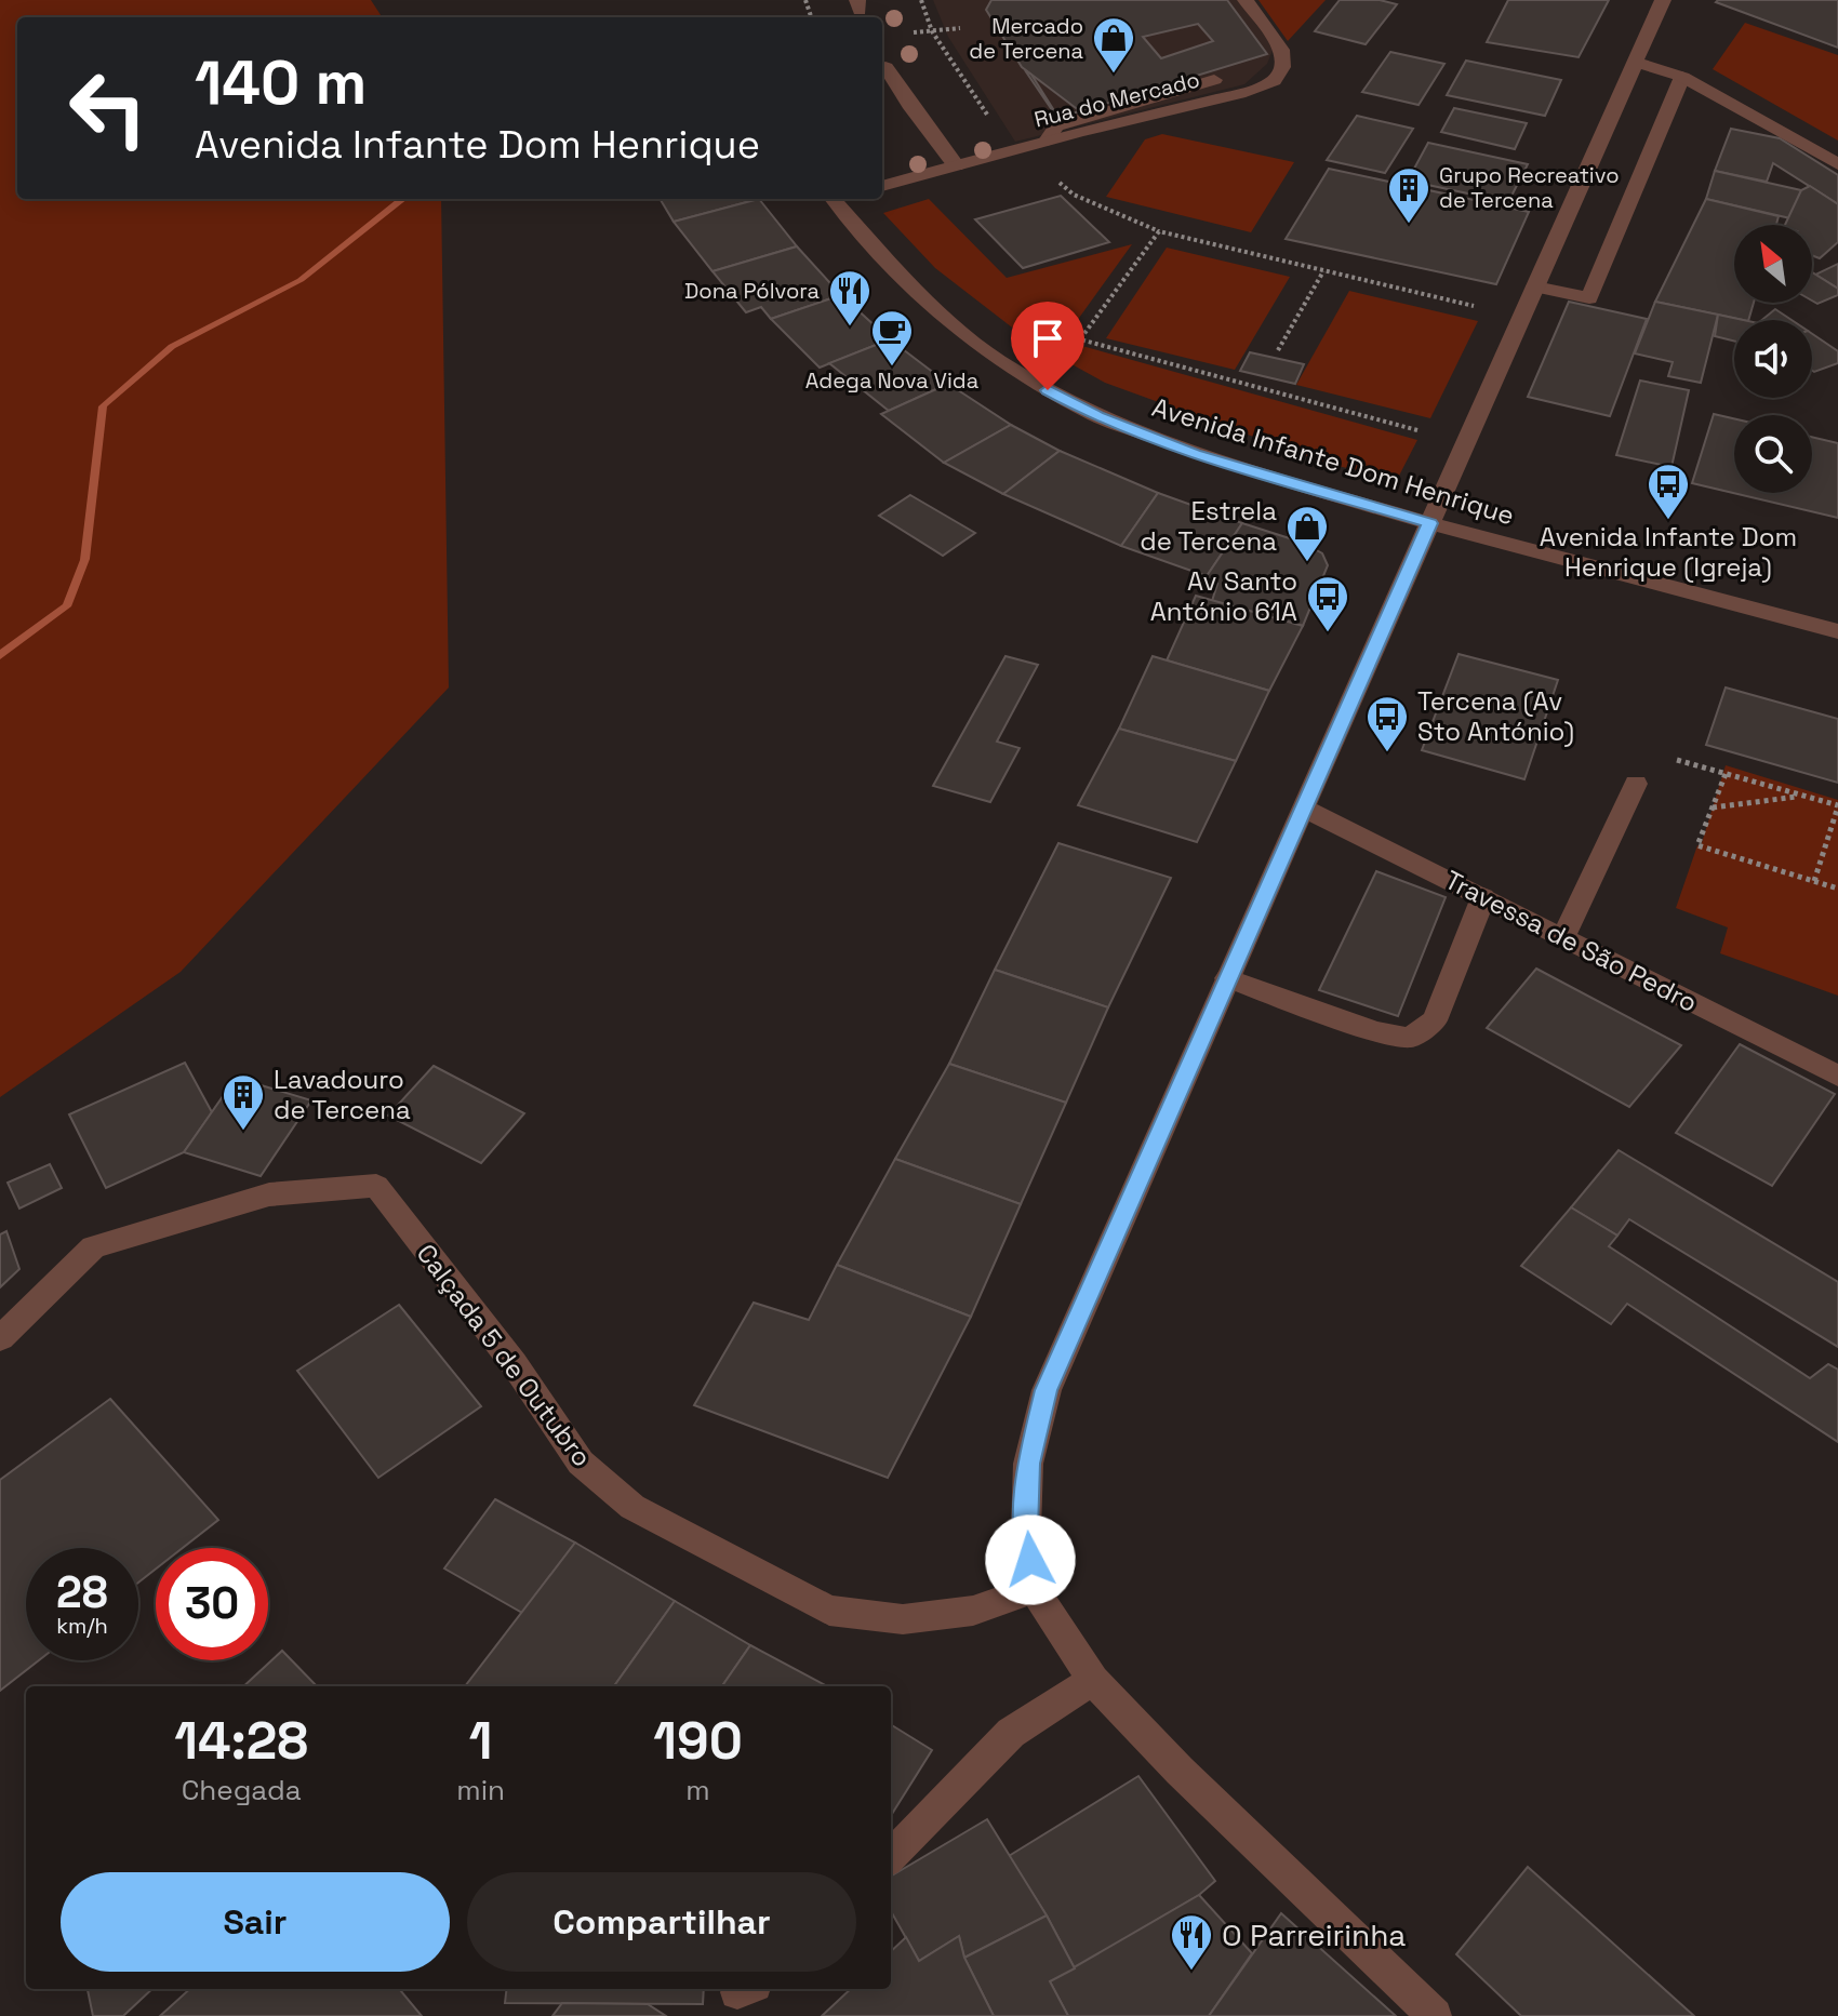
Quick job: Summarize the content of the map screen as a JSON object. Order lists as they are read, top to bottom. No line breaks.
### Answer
{"streets":{"street":["Rua do Mercado","Avenida Infante Dom Henrique","Travessa de São Pedro","Calçada 5 de Outubro"]},"places":{"shop":["Mercado de Tercena","Estrela de Tercena"],"building":["Grupo Recreativo de Tercena","Lavadouro de Tercena"],"restaurant":["Dona Pólvora","O Parreirinha"],"cafe":["Adega Nova Vida"],"bus stop":["Avenida Infante Dom Henrique (Igreja)","Av Santo António 61A","Tercena (Av Sto António)"]},"north":"top left","page":{"turn":["140 m","Avenida Infante Dom Henrique"],"speed":"28 km/h","limit":"30","eta":["14:28","Chegada","1","min","190","m"],"buttons":["Sair","Compartilhar"]}}
